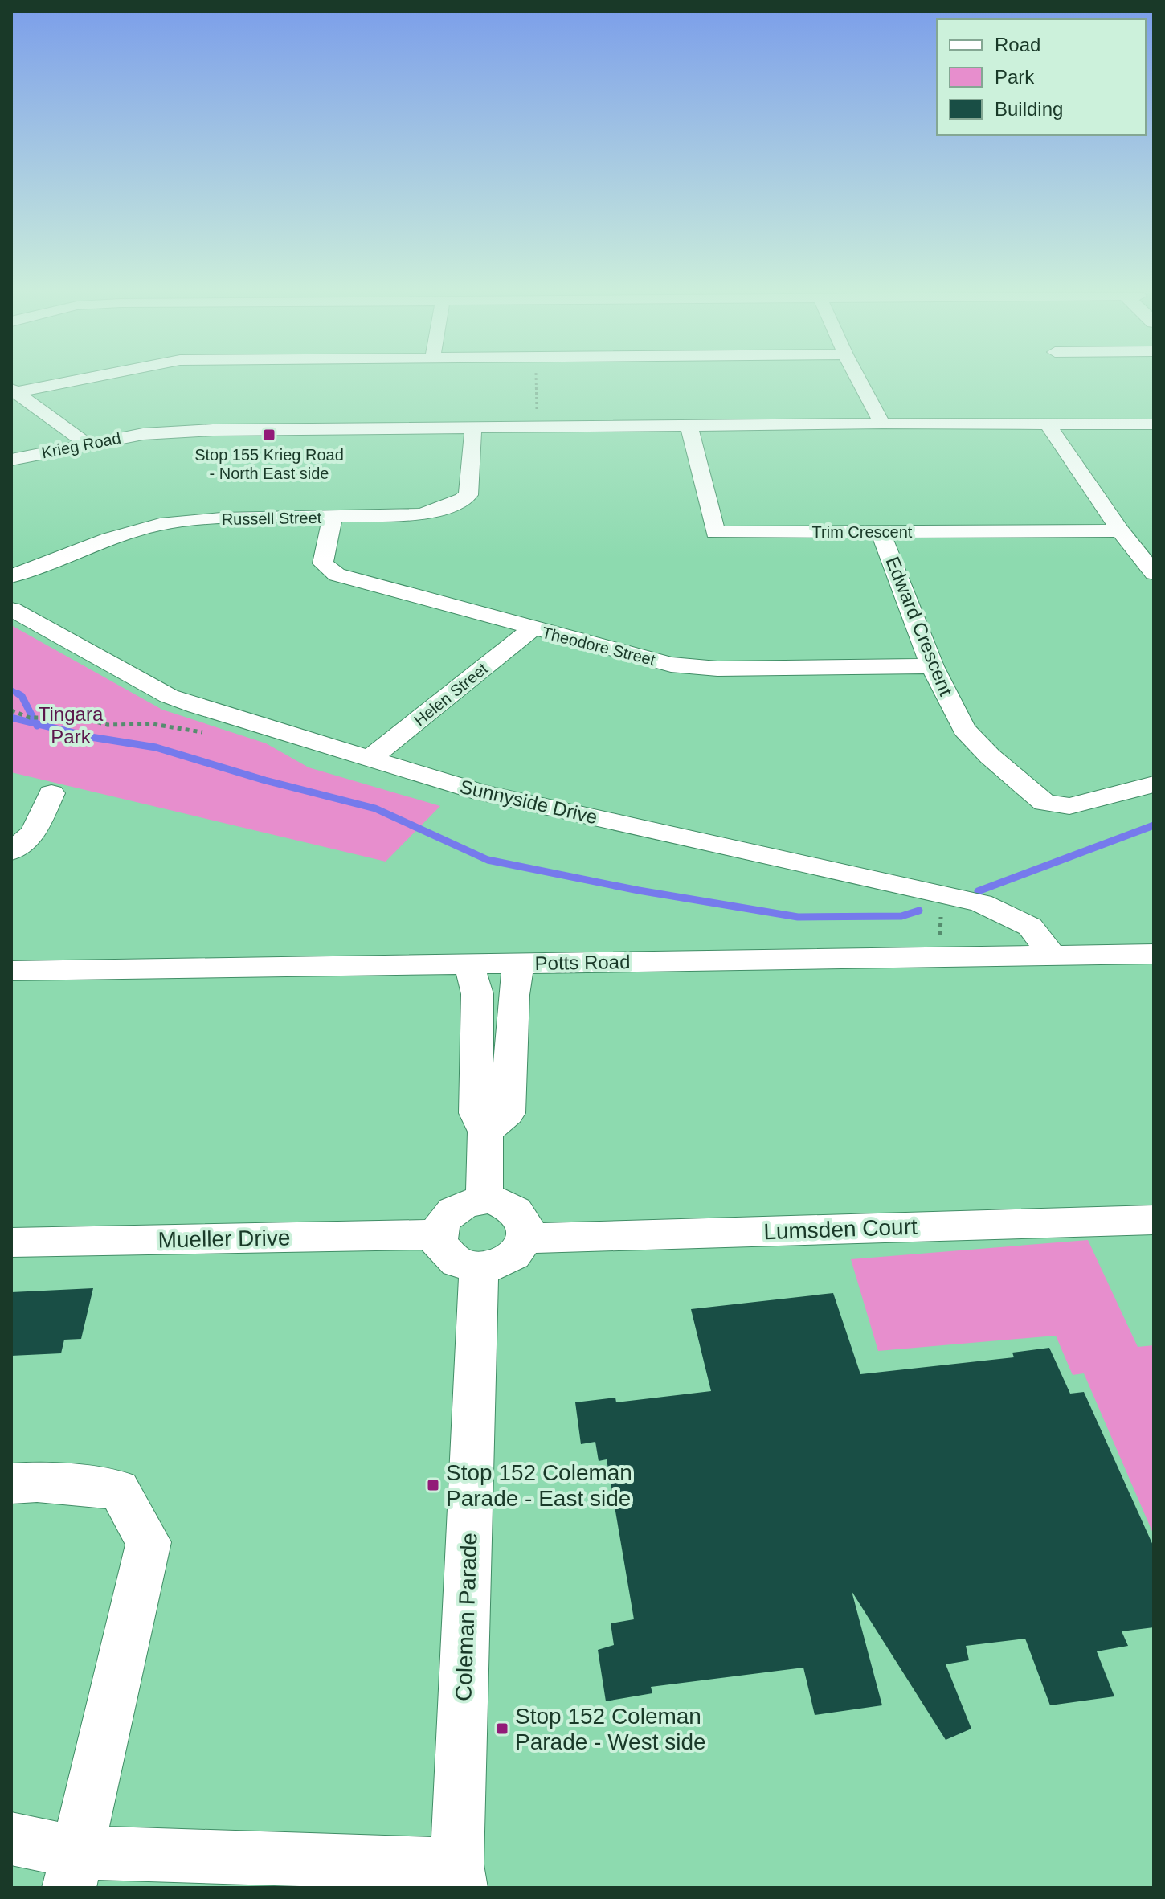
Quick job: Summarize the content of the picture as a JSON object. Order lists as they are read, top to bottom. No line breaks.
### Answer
{"streets":{"street":["Krieg Road","Russell Street","Trim Crescent","Edward Crescent","Theodore Street","Helen Street","Sunnyside Drive","Potts Road","Lumsden Court","Mueller Drive","Coleman Parade"]},"crossings":[["Krieg Road","Russell Street"],["Krieg Road","Trim Crescent"],["Russell Street","Theodore Street"],["Trim Crescent","Edward Crescent"],["Edward Crescent","Theodore Street"],["Theodore Street","Helen Street"],["Helen Street","Sunnyside Drive"],["Sunnyside Drive","Potts Road"],["Lumsden Court","Mueller Drive"],["Lumsden Court","Coleman Parade"],["Mueller Drive","Coleman Parade"]],"parks":["Tingara Park"],"places":{"transit":["Stop 155 Krieg Road - North East side","Stop 152 Coleman Parade - East side","Stop 152 Coleman Parade - West side"]},"legend":["Road","Park","Building"]}
